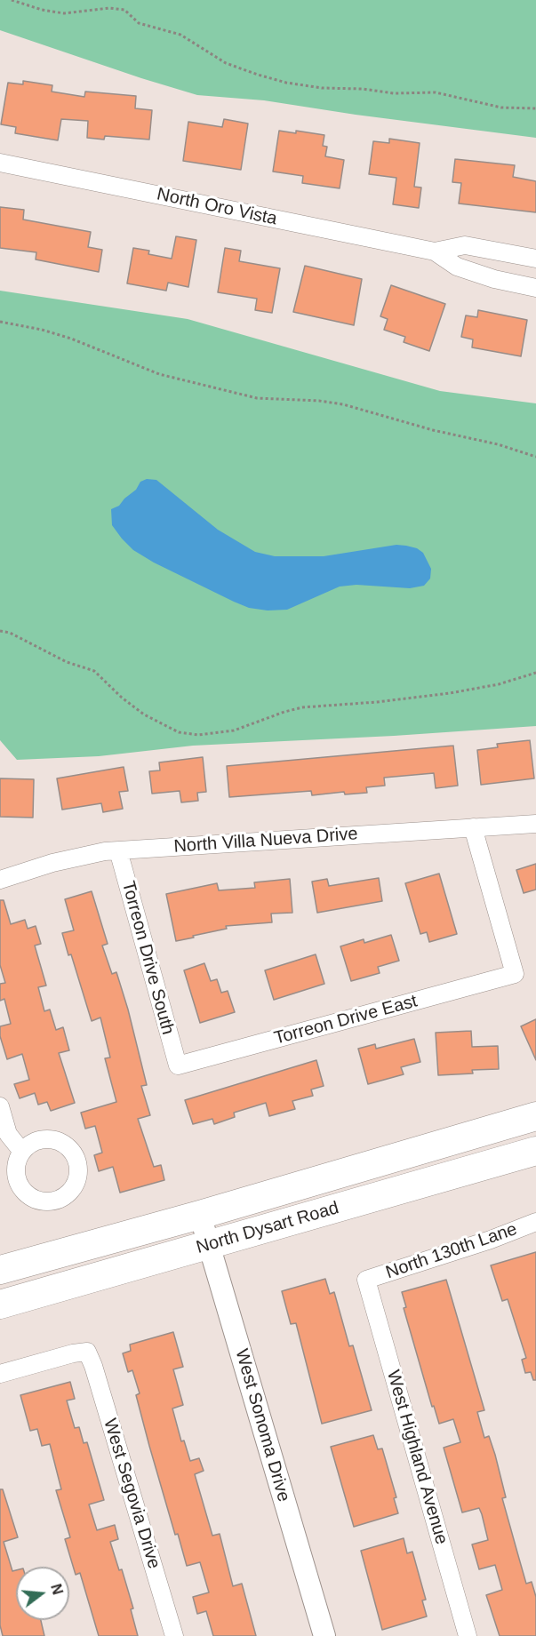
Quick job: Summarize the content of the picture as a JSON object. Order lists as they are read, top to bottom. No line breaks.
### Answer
{"streets":{"main road":["North Dysart Road"],"street":["North Oro Vista","North Villa Nueva Drive","Torreon Drive South","Torreon Drive East","North 130th Lane","West Sonoma Drive","West Highland Avenue","West Segovia Drive"]},"crossings":[["North Villa Nueva Drive","Torreon Drive South"],["North Villa Nueva Drive","Torreon Drive East"],["Torreon Drive South","Torreon Drive East"],["North Dysart Road","West Sonoma Drive"],["North 130th Lane","West Highland Avenue"]],"north":"right"}
